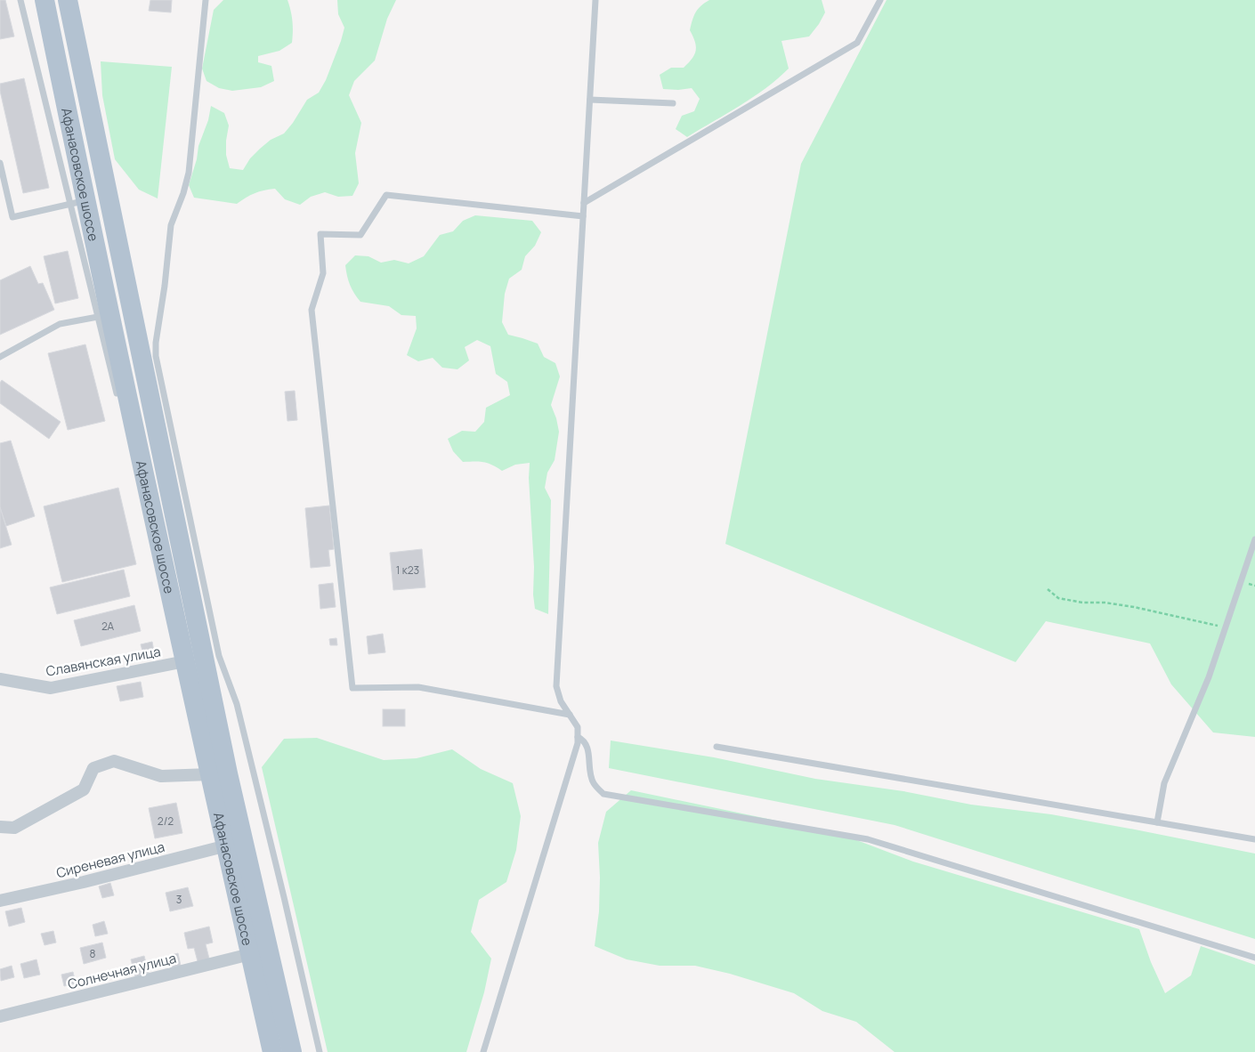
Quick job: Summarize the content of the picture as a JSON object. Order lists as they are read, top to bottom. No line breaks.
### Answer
{"streets":{"main road":["Афанасовское шоссе"],"street":["Славянская улица","Сиреневая улица","Солнечная улица"]},"crossings":[["Афанасовское шоссе","Славянская улица"],["Афанасовское шоссе","Сиреневая улица"],["Афанасовское шоссе","Солнечная улица"]],"house_numbers":["1 к23","2А","2/2","3","8"]}
